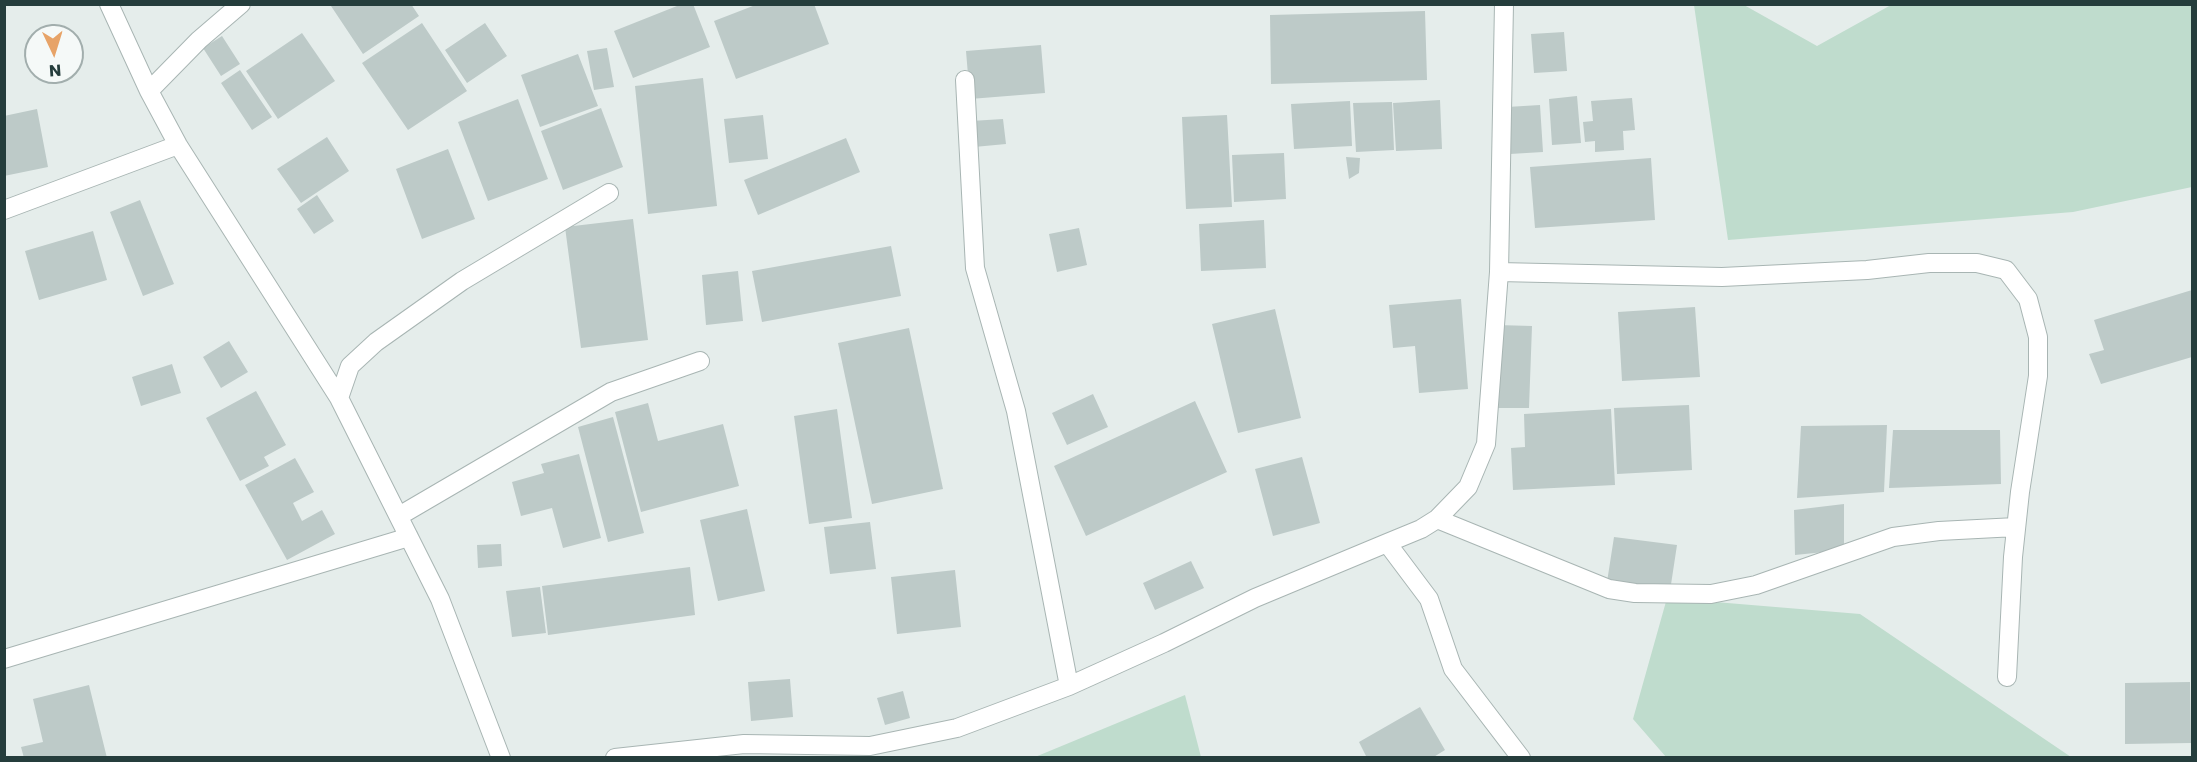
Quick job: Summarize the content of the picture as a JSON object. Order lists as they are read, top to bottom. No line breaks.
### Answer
{"north":"bottom"}
